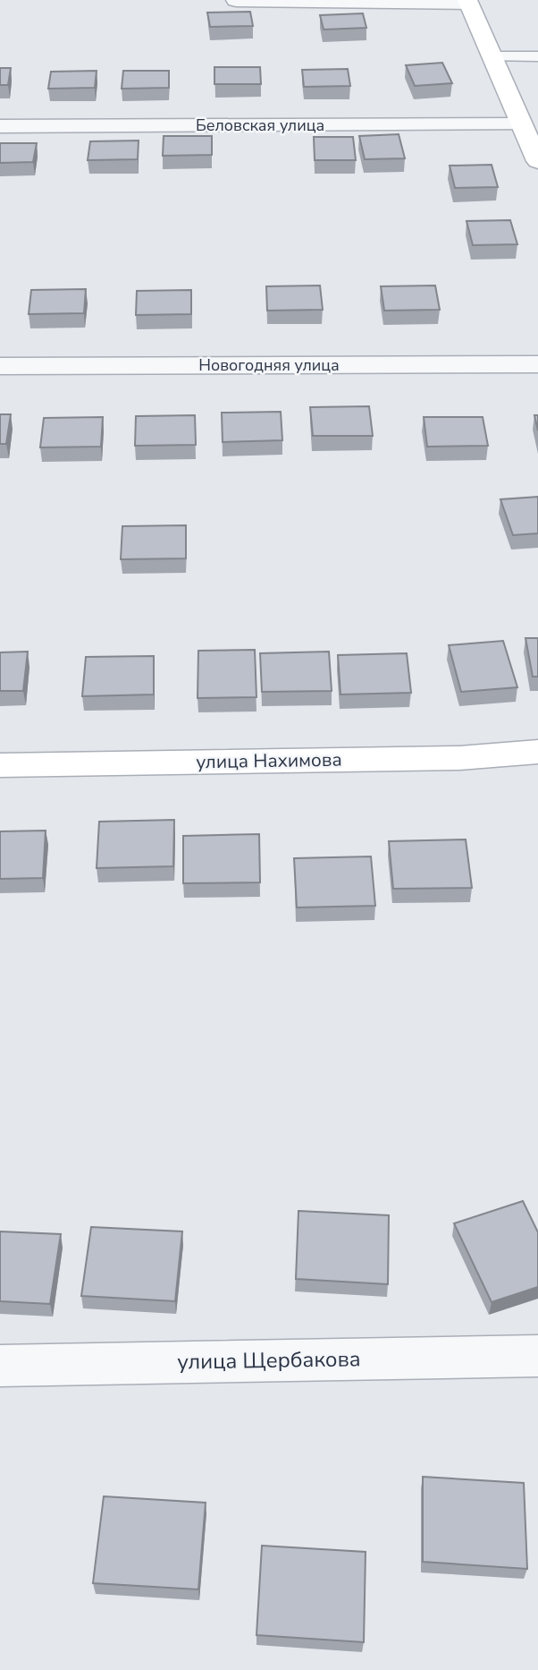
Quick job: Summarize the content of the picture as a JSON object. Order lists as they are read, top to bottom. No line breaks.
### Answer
{"streets":{"street":["Беловская улица","Новогодняя улица","улица Нахимова","улица Щербакова"]}}
